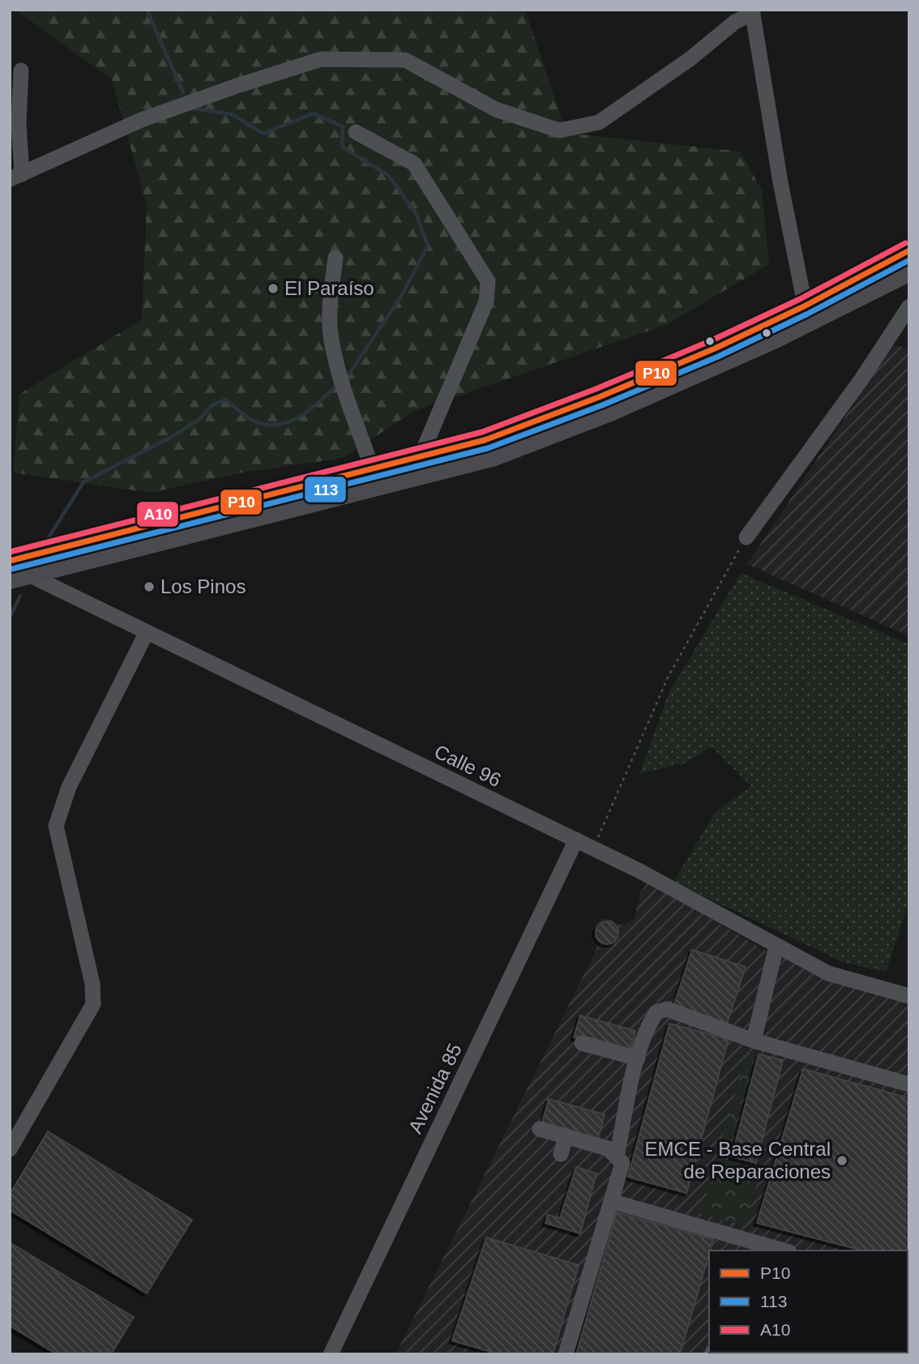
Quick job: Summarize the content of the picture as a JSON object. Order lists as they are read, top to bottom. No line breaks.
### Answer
{"streets":{"street":["Calle 96","Avenida 85"]},"crossings":[["Calle 96","Avenida 85"]],"places":["El Paraíso","Los Pinos","EMCE - Base Central de Reparaciones"],"lines":["transit line A10","transit line P10","transit line 113"],"legend":["P10","113","A10"]}
